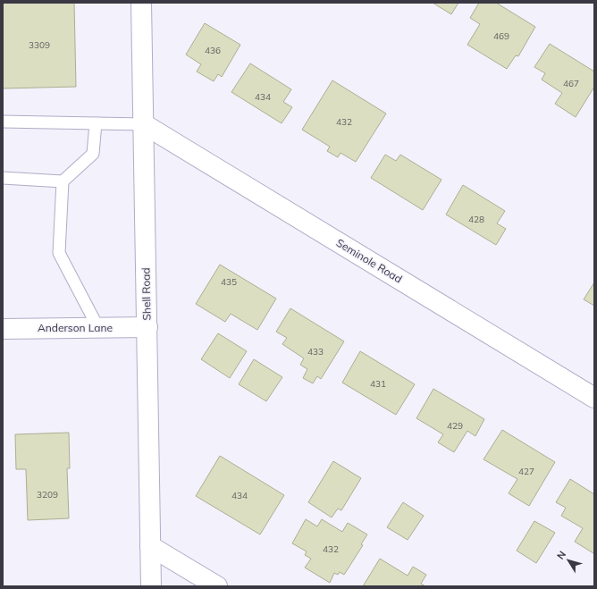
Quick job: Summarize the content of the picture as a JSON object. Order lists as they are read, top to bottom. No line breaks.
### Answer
{"streets":{"street":["Seminole Road","Shell Road","Anderson Lane"]},"crossings":[["Seminole Road","Shell Road"],["Shell Road","Anderson Lane"]],"house_numbers":["469","3309","436","467","434","432","428","435","433","431","429","427","3209","434","432"],"north":"top left"}
